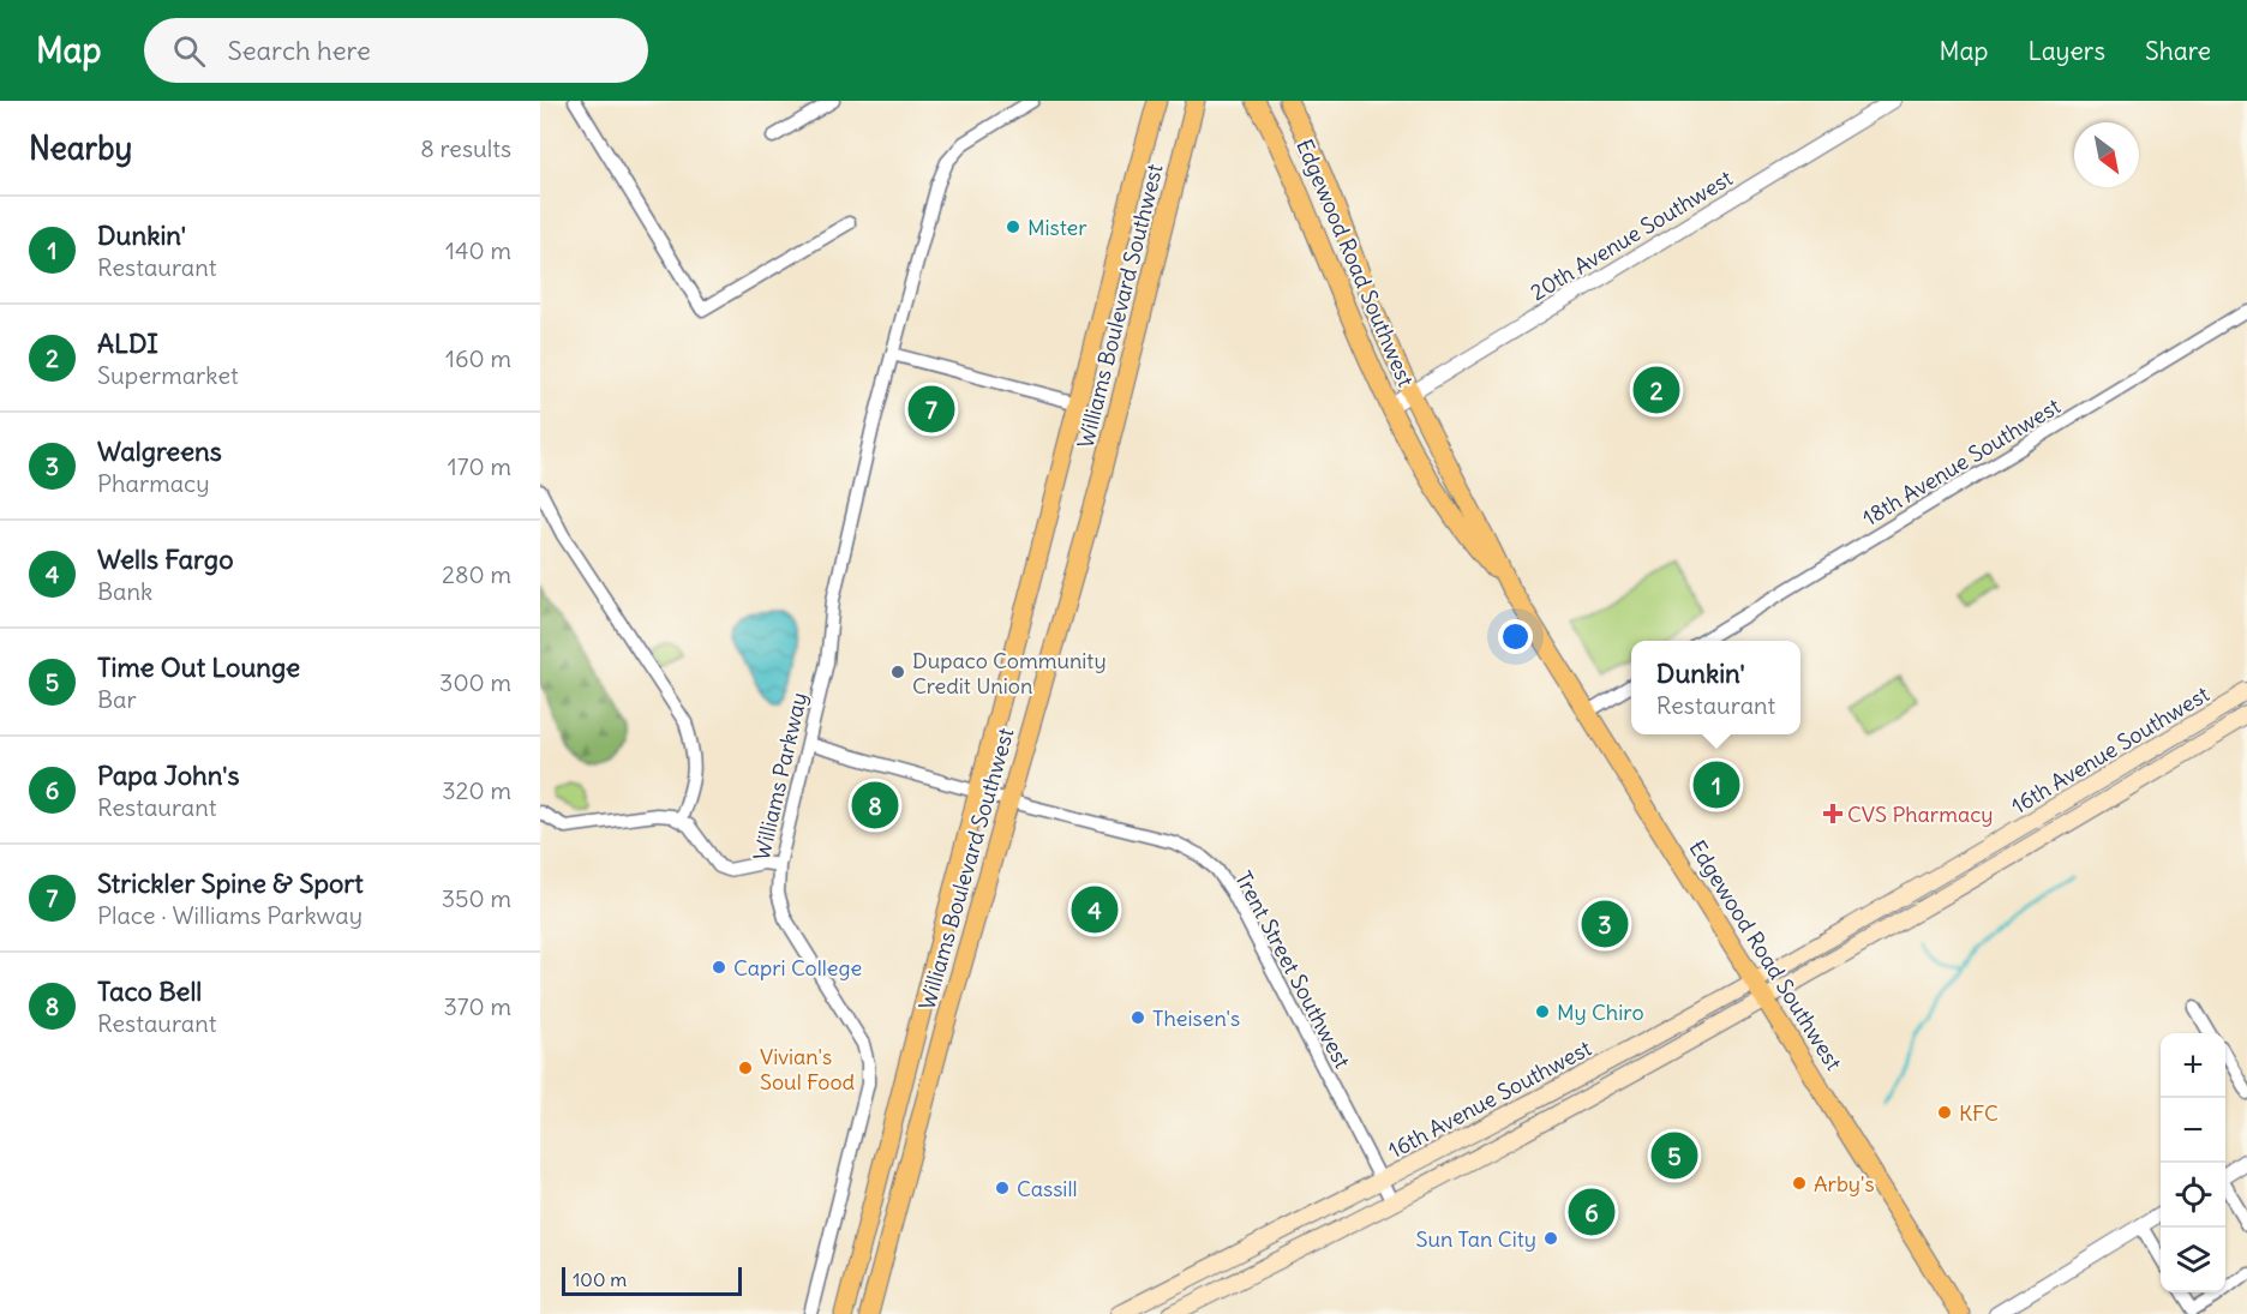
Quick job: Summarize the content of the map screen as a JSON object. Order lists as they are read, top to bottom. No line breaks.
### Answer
{"streets":{"main road":["Edgewood Road Southwest","Williams Boulevard Southwest","16th Avenue Southwest"],"street":["20th Avenue Southwest","18th Avenue Southwest","Williams Parkway","Trent Street Southwest"]},"crossings":[["20th Avenue Southwest","Edgewood Road Southwest"],["Edgewood Road Southwest","16th Avenue Southwest"],["Williams Boulevard Southwest","Trent Street Southwest"],["16th Avenue Southwest","Trent Street Southwest"],["Williams Parkway","Trent Street Southwest"]],"places":{"other":["Mister","Dupaco Community Credit Union","Capri College","My Chiro","Theisen's","Vivian's Soul Food","KFC","Arby's","Cassill","Sun Tan City"],"health":["CVS Pharmacy"]},"scale_bar":"100 m","north":"bottom right","page":{"header":"Map","search":"Search here","nav":["Map","Layers","Share"],"heading":["Nearby","8 results"],"list":[{"mark":"1","name":"Dunkin'","note":"Restaurant","value":"140 m"},{"mark":"2","name":"ALDI","note":"Supermarket","value":"160 m"},{"mark":"3","name":"Walgreens","note":"Pharmacy","value":"170 m"},{"mark":"4","name":"Wells Fargo","note":"Bank","value":"280 m"},{"mark":"5","name":"Time Out Lounge","note":"Bar","value":"300 m"},{"mark":"6","name":"Papa John's","note":"Restaurant","value":"320 m"},{"mark":"7","name":"Strickler Spine & Sport","note":"Place · Williams Parkway","value":"350 m"},{"mark":"8","name":"Taco Bell","note":"Restaurant","value":"370 m"}],"pins":["2","7","1","8","4","3","5","6"],"popup":["Dunkin'","Restaurant"],"map_buttons":["+","−"],"scale":"100 m"}}
